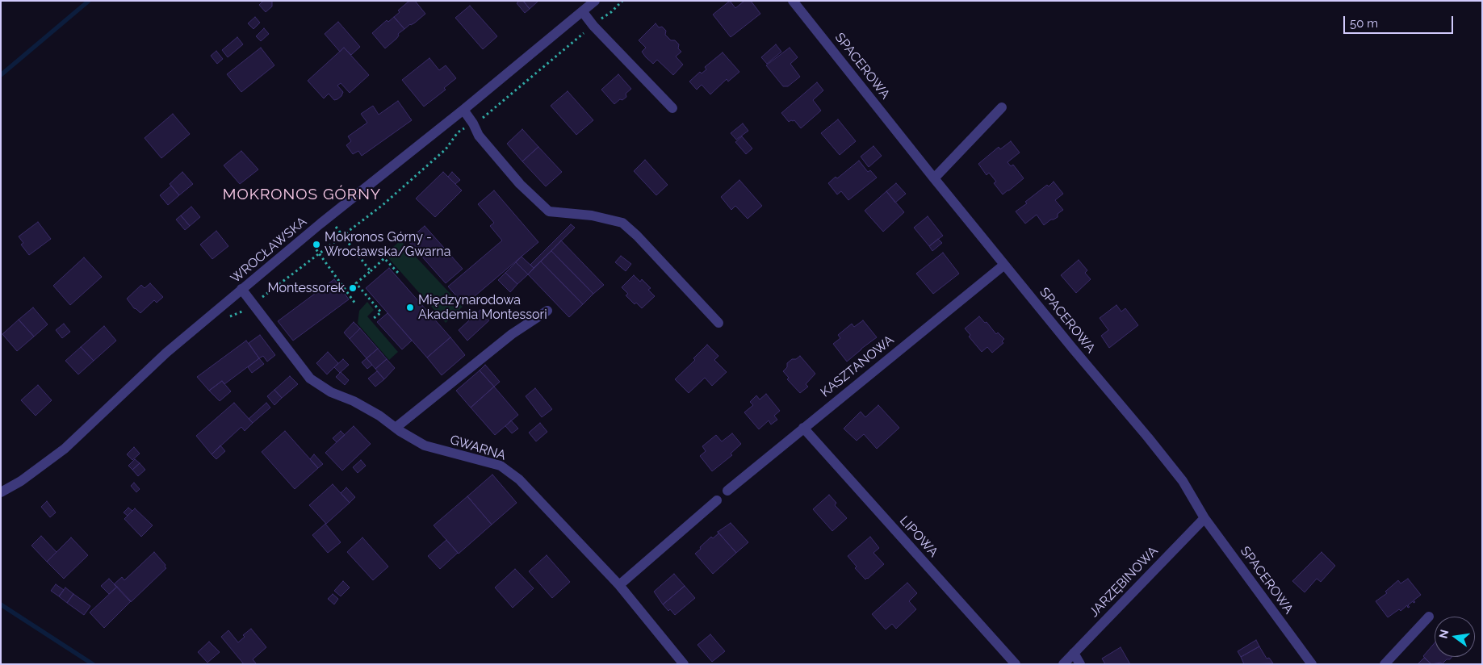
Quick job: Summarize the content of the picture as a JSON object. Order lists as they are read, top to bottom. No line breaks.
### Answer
{"streets":{"street":["SPACEROWA","WROCŁAWSKA","KASZTANOWA","GWARNA","LIPOWA","JARZĘBINOWA"]},"crossings":[["SPACEROWA","KASZTANOWA"],["SPACEROWA","JARZĘBINOWA"],["WROCŁAWSKA","GWARNA"],["KASZTANOWA","LIPOWA"]],"districts":["MOKRONOS GÓRNY"],"places":["Mokronos Górny - Wrocławska/Gwarna","Montessorek","Międzynarodowa Akademia Montessori"],"scale_bar":"50 m","north":"left"}
